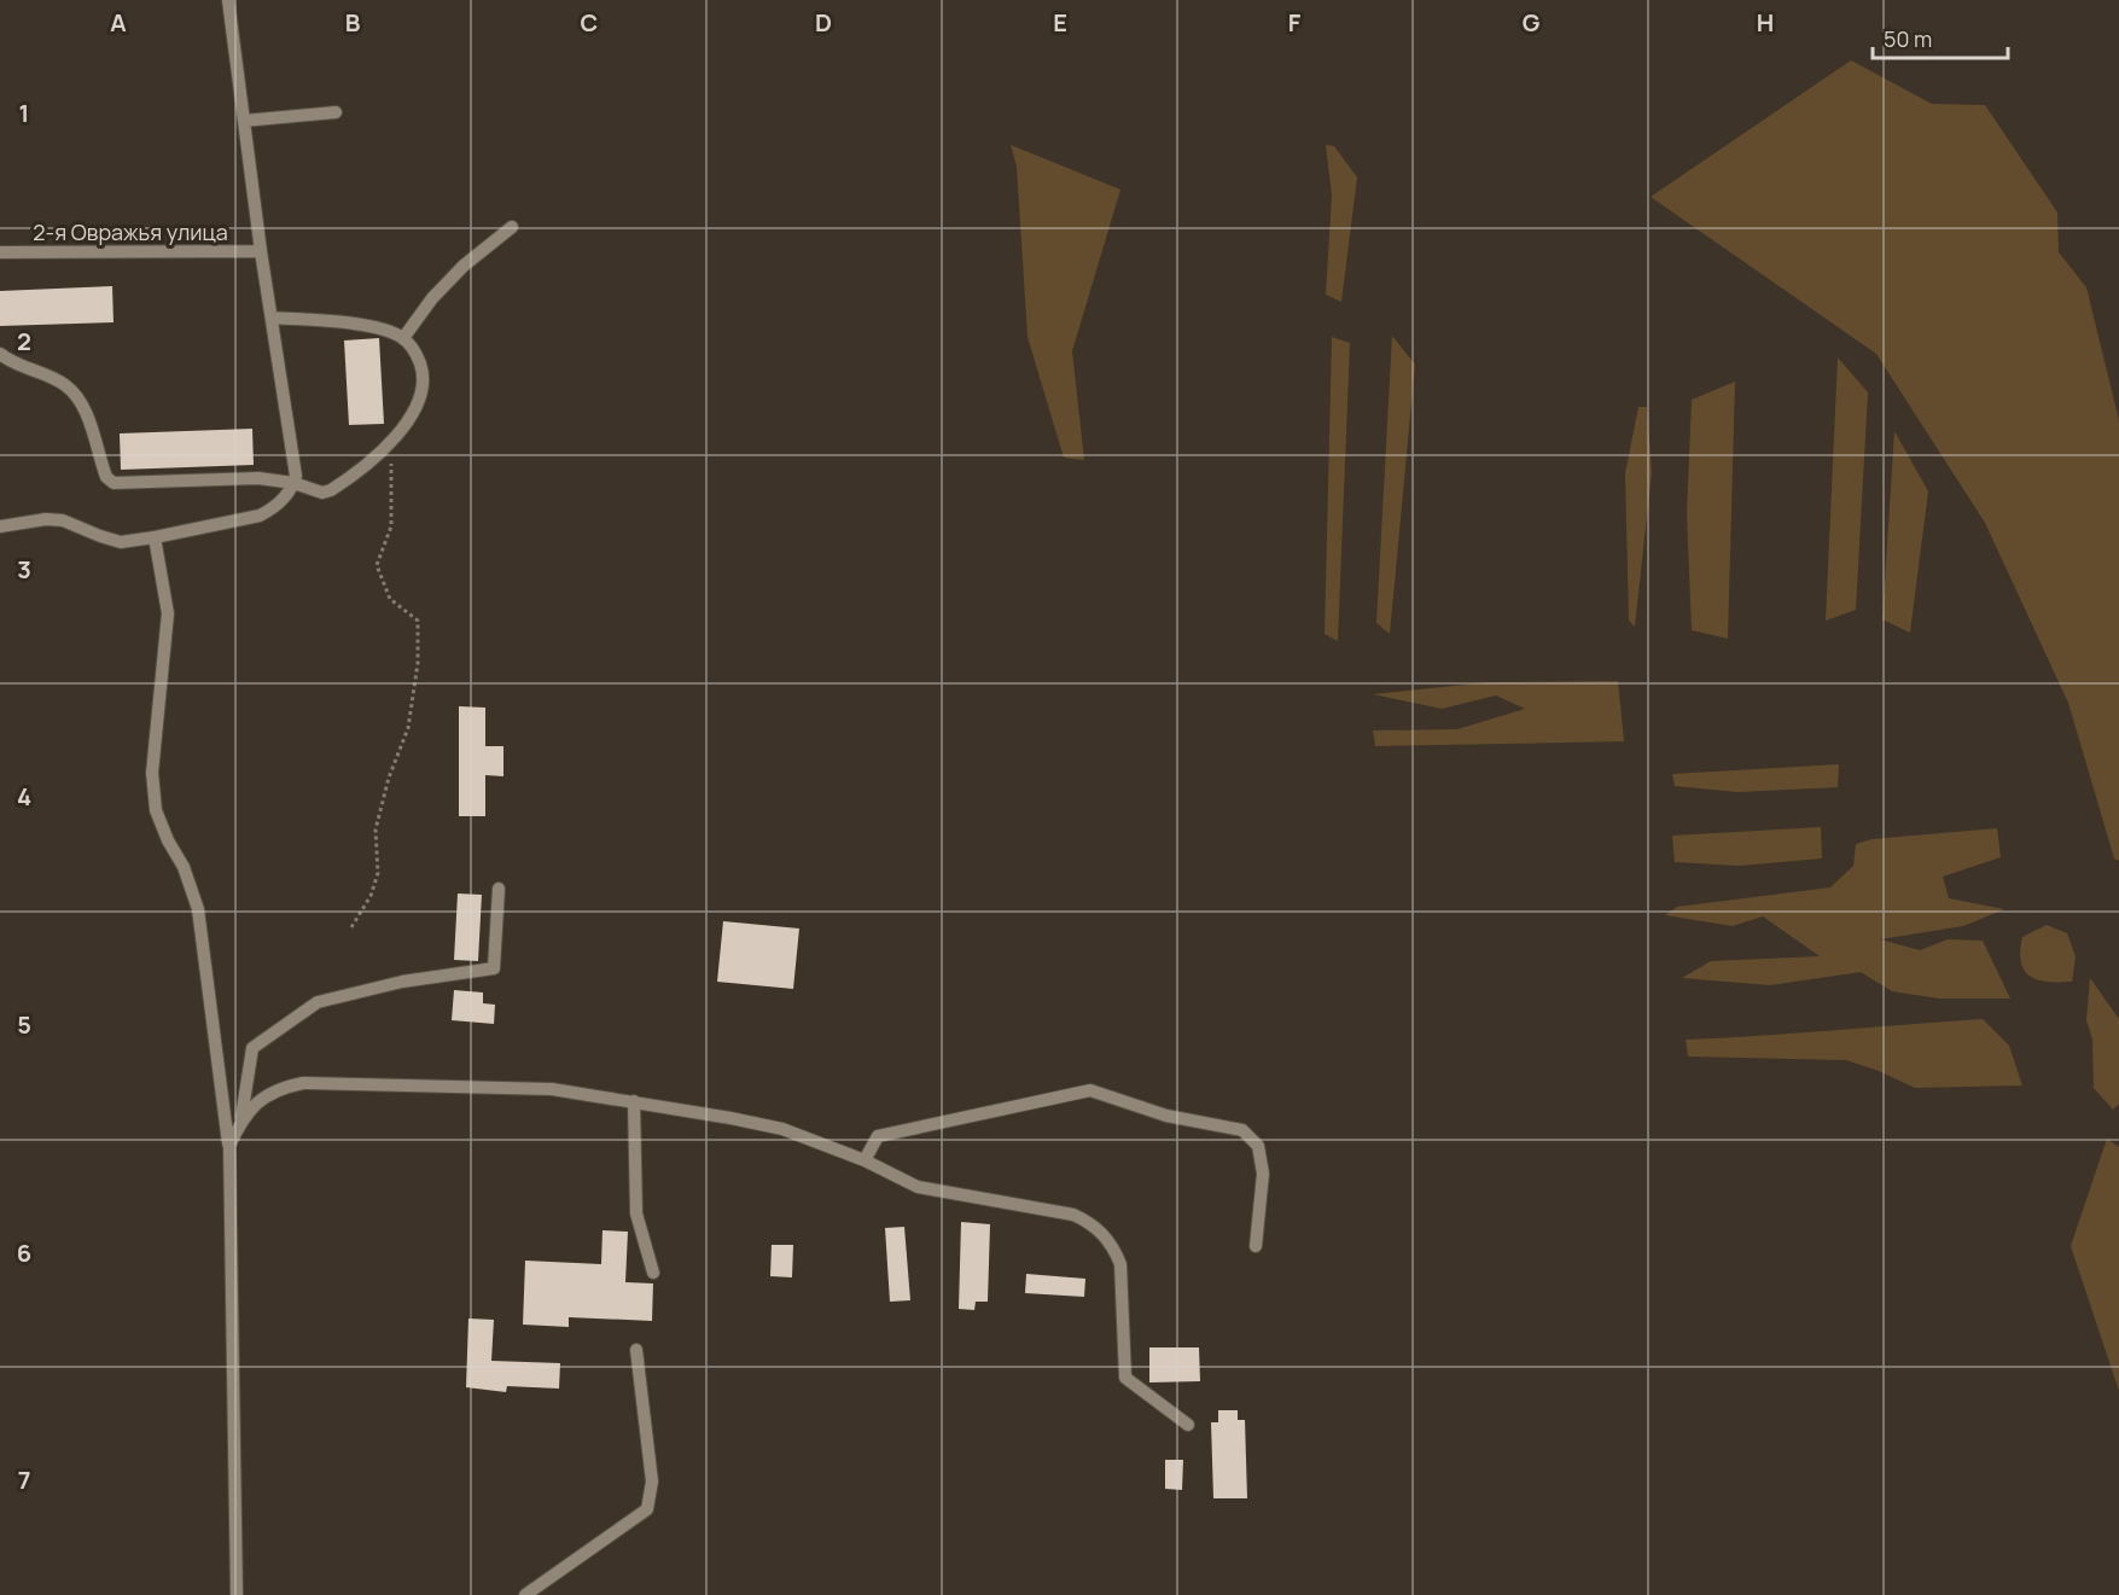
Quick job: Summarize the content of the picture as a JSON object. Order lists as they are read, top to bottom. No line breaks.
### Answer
{"streets":{"street":["2-я Овражья улица"]},"scale_bar":"50 m","grid":{"columns":["A","B","C","D","E","F","G","H"],"rows":["1","2","3","4","5","6","7"]}}
